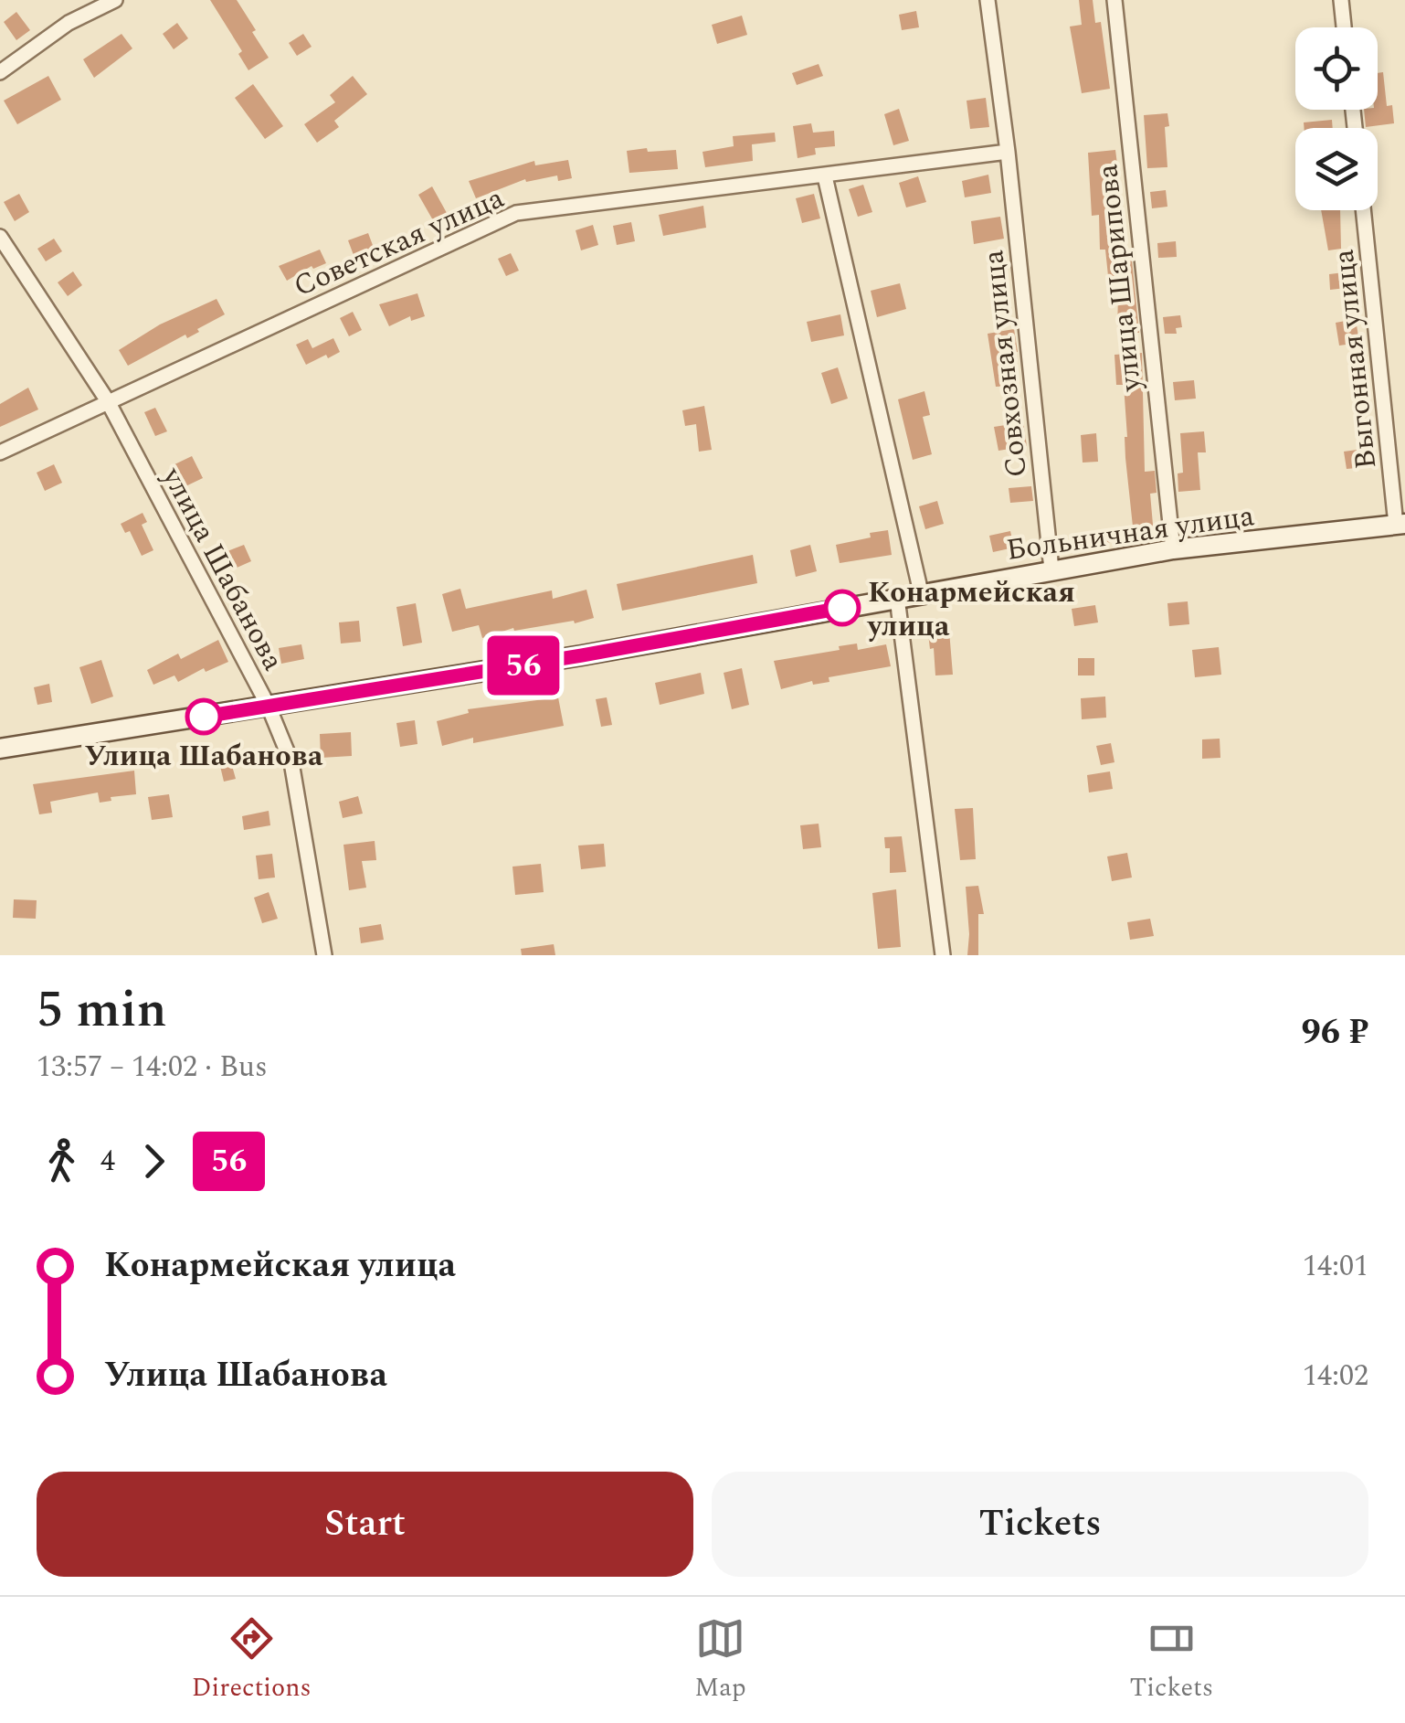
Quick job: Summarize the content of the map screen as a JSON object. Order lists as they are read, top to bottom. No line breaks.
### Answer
{"streets":{"street":["Советская улица","улица Шарипова","Выгонная улица","Совхозная улица","Больничная улица","улица Шабанова"]},"crossings":[["Советская улица","Совхозная улица"],["Советская улица","улица Шабанова"],["улица Шарипова","Больничная улица"],["Выгонная улица","Больничная улица"],["Совхозная улица","Больничная улица"],["Больничная улица","улица Шабанова"]],"places":["Конармейская улица","Улица Шабанова"],"lines":["bus line 56"],"page":{"on_map":"56","heading":["5 min","13:57 – 14:02 · Bus","96 ₽"],"legs":["4","56"],"list":[{"name":"Конармейская улица","value":"14:01"},{"name":"Улица Шабанова","value":"14:02"}],"buttons":["Start","Tickets"],"tabs":["Directions","Map","Tickets"]}}
